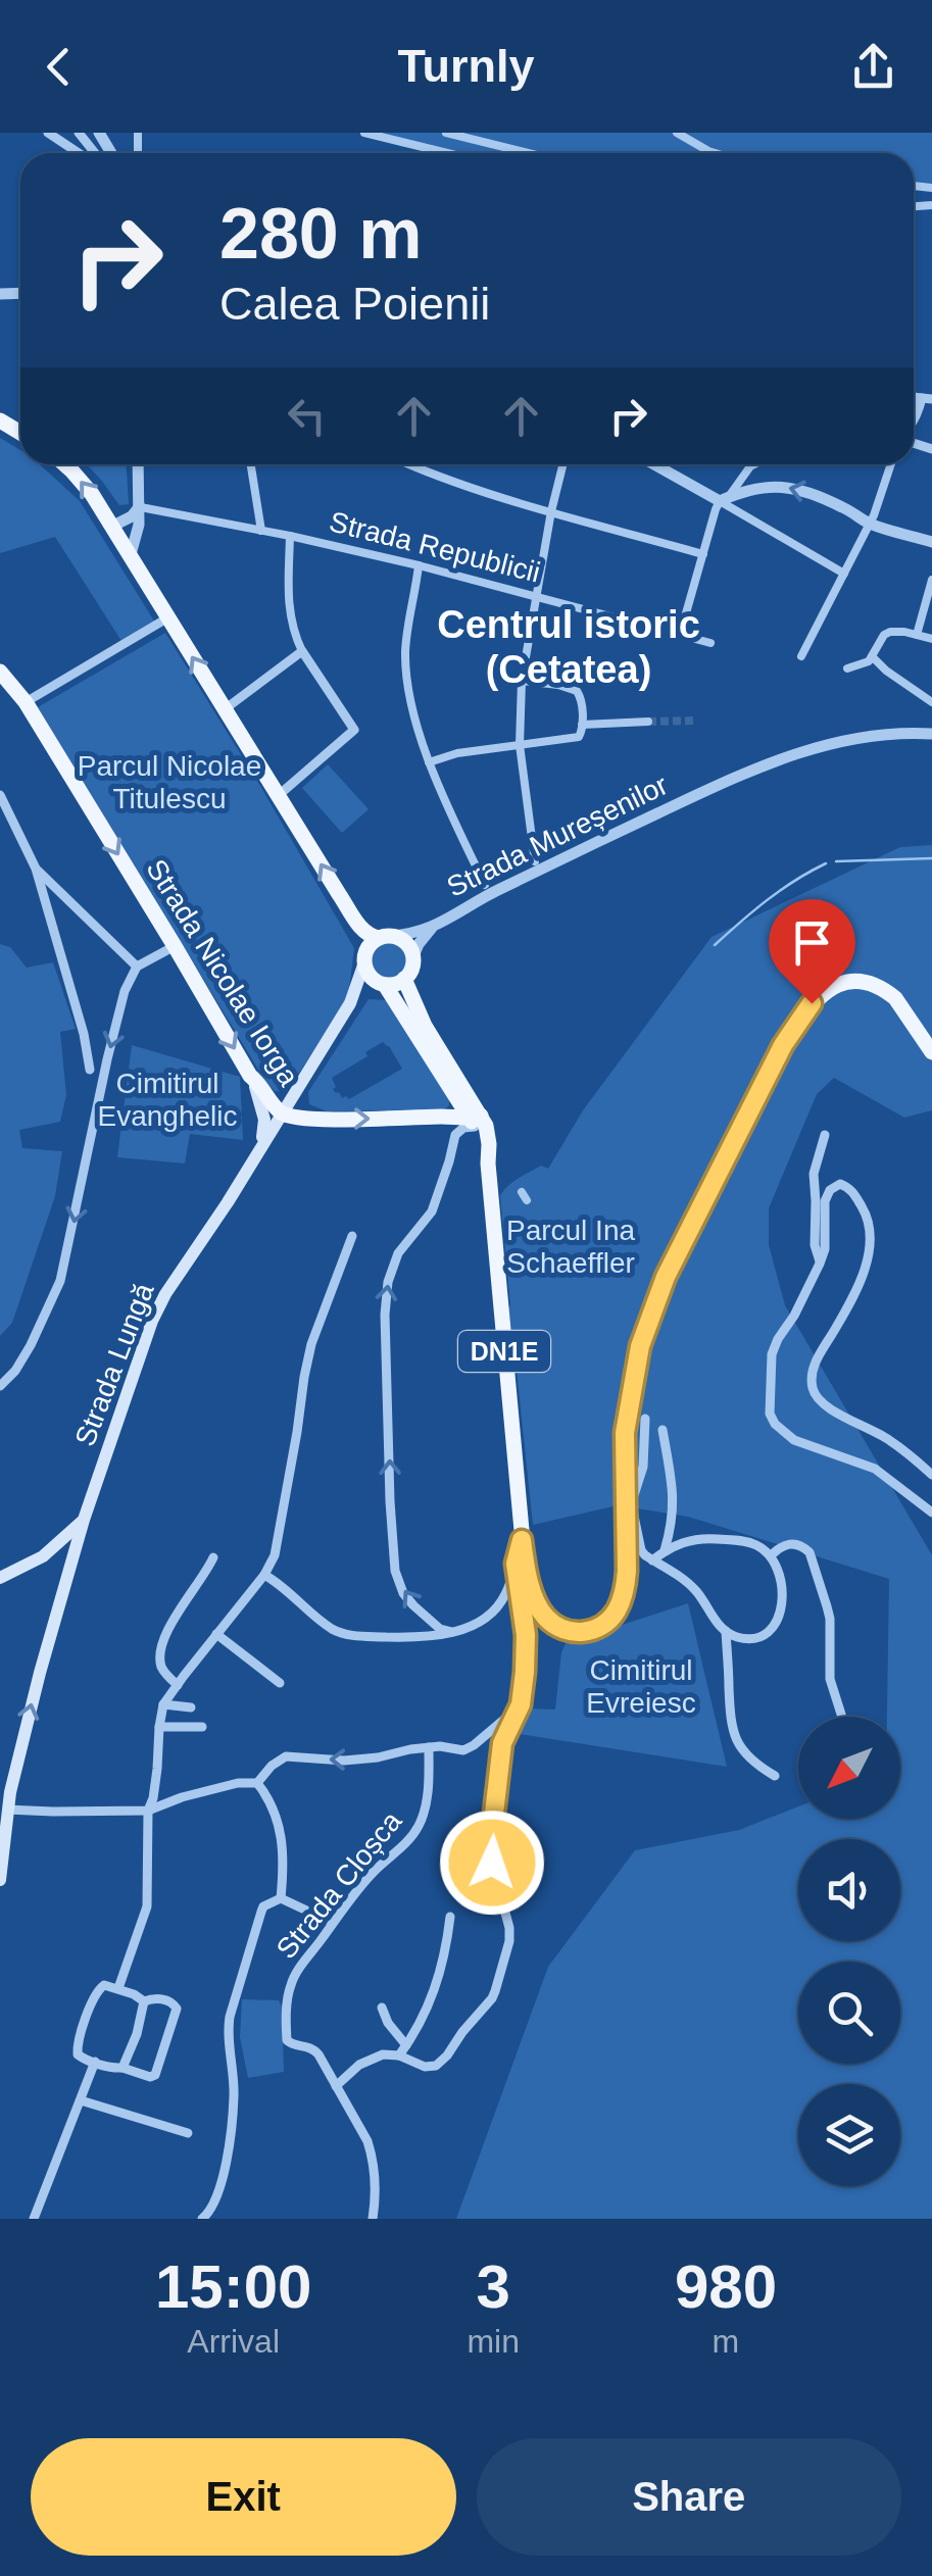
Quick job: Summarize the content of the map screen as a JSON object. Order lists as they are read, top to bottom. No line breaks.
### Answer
{"streets":{"main road":["Strada Nicolae Iorga","DN1E","Strada Lungă"],"street":["Strada Republicii","Strada Mureșenilor","Strada Cloșca"]},"crossings":[["Strada Mureșenilor","DN1E"],["Strada Nicolae Iorga","Strada Lungă"]],"one_way":["Strada Nicolae Iorga"],"districts":["Centrul istoric (Cetatea)"],"parks":["Parcul Nicolae Titulescu","Cimitirul Evanghelic","Parcul Ina Schaeffler","Cimitirul Evreiesc"],"north":"bottom left","page":{"header":"Turnly","turn":["280 m","Calea Poienii"],"eta":["15:00","Arrival","3","min","980","m"],"buttons":["Exit","Share"]}}
